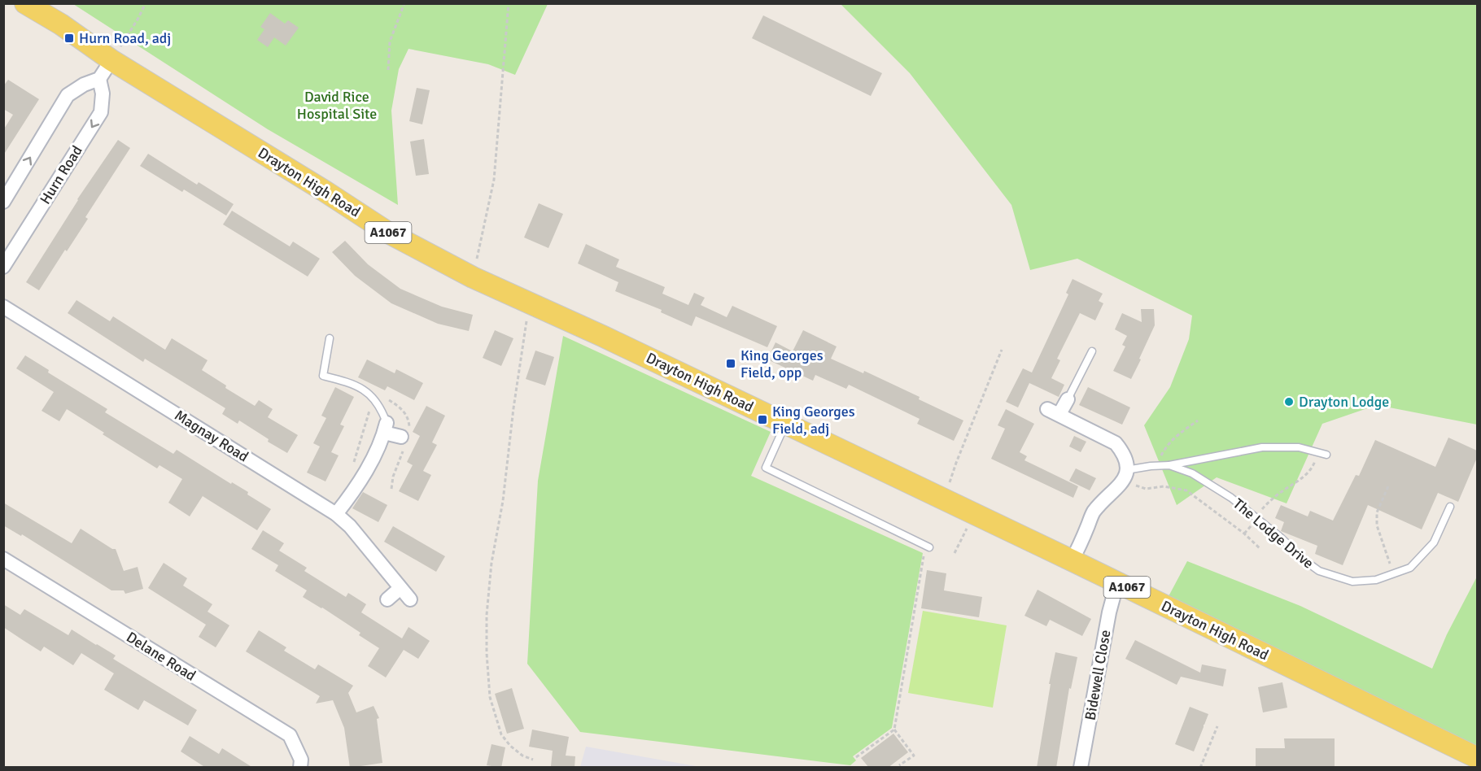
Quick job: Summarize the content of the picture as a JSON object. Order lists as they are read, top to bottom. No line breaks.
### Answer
{"streets":{"main road":["Drayton High Road","A1067"],"street":["Hurn Road","Magnay Road","Delane Road","Bidewell Close"],"lane":["The Lodge Drive"]},"crossings":[["Drayton High Road","Bidewell Close"]],"parks":["David Rice Hospital Site"],"places":{"transit":["Hurn Road, adj","King Georges Field, opp","King Georges Field, adj"],"other":["Drayton Lodge"]}}
